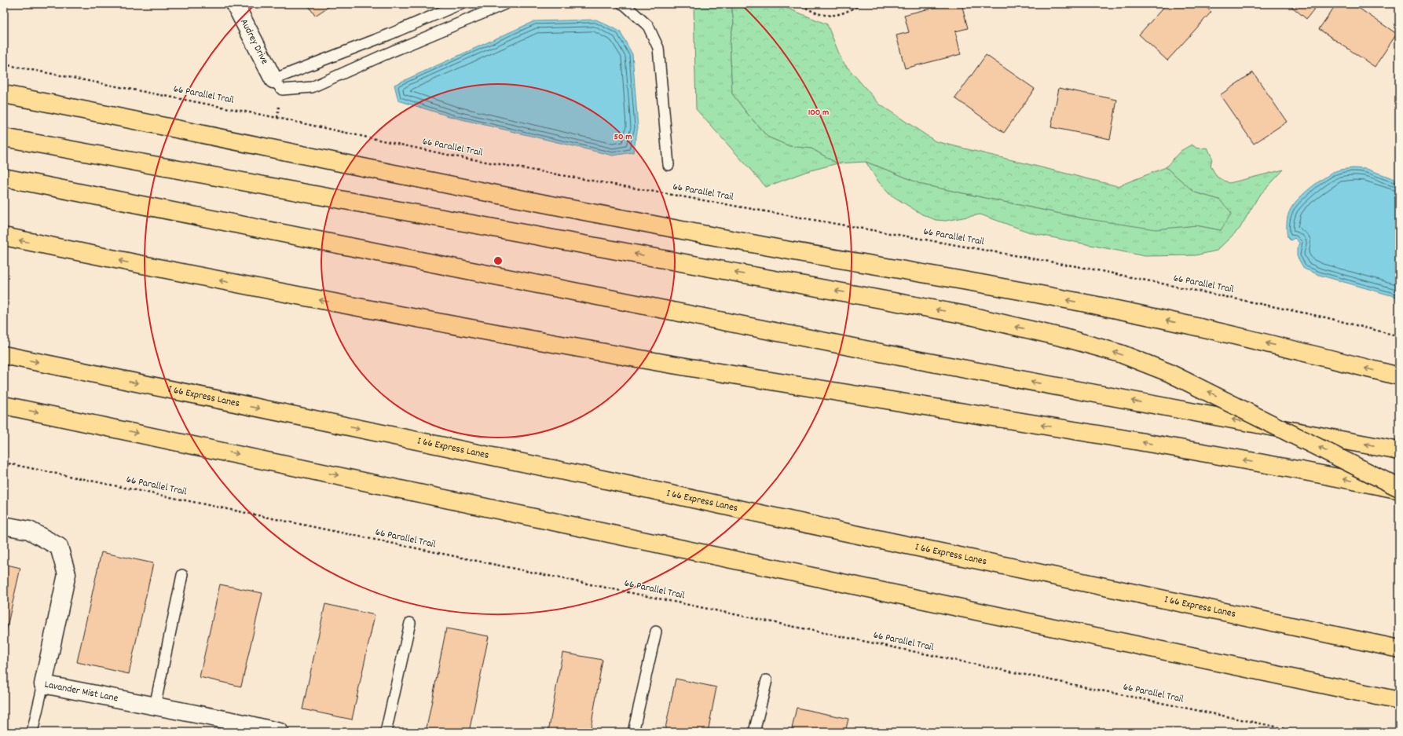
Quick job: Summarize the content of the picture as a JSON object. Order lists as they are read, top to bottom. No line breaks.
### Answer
{"streets":{"highway":["I 66 Express Lanes"],"street":["Audrey Drive","Lavander Mist Lane"],"path":["66 Parallel Trail"]},"rings":["100 m","50 m"]}
